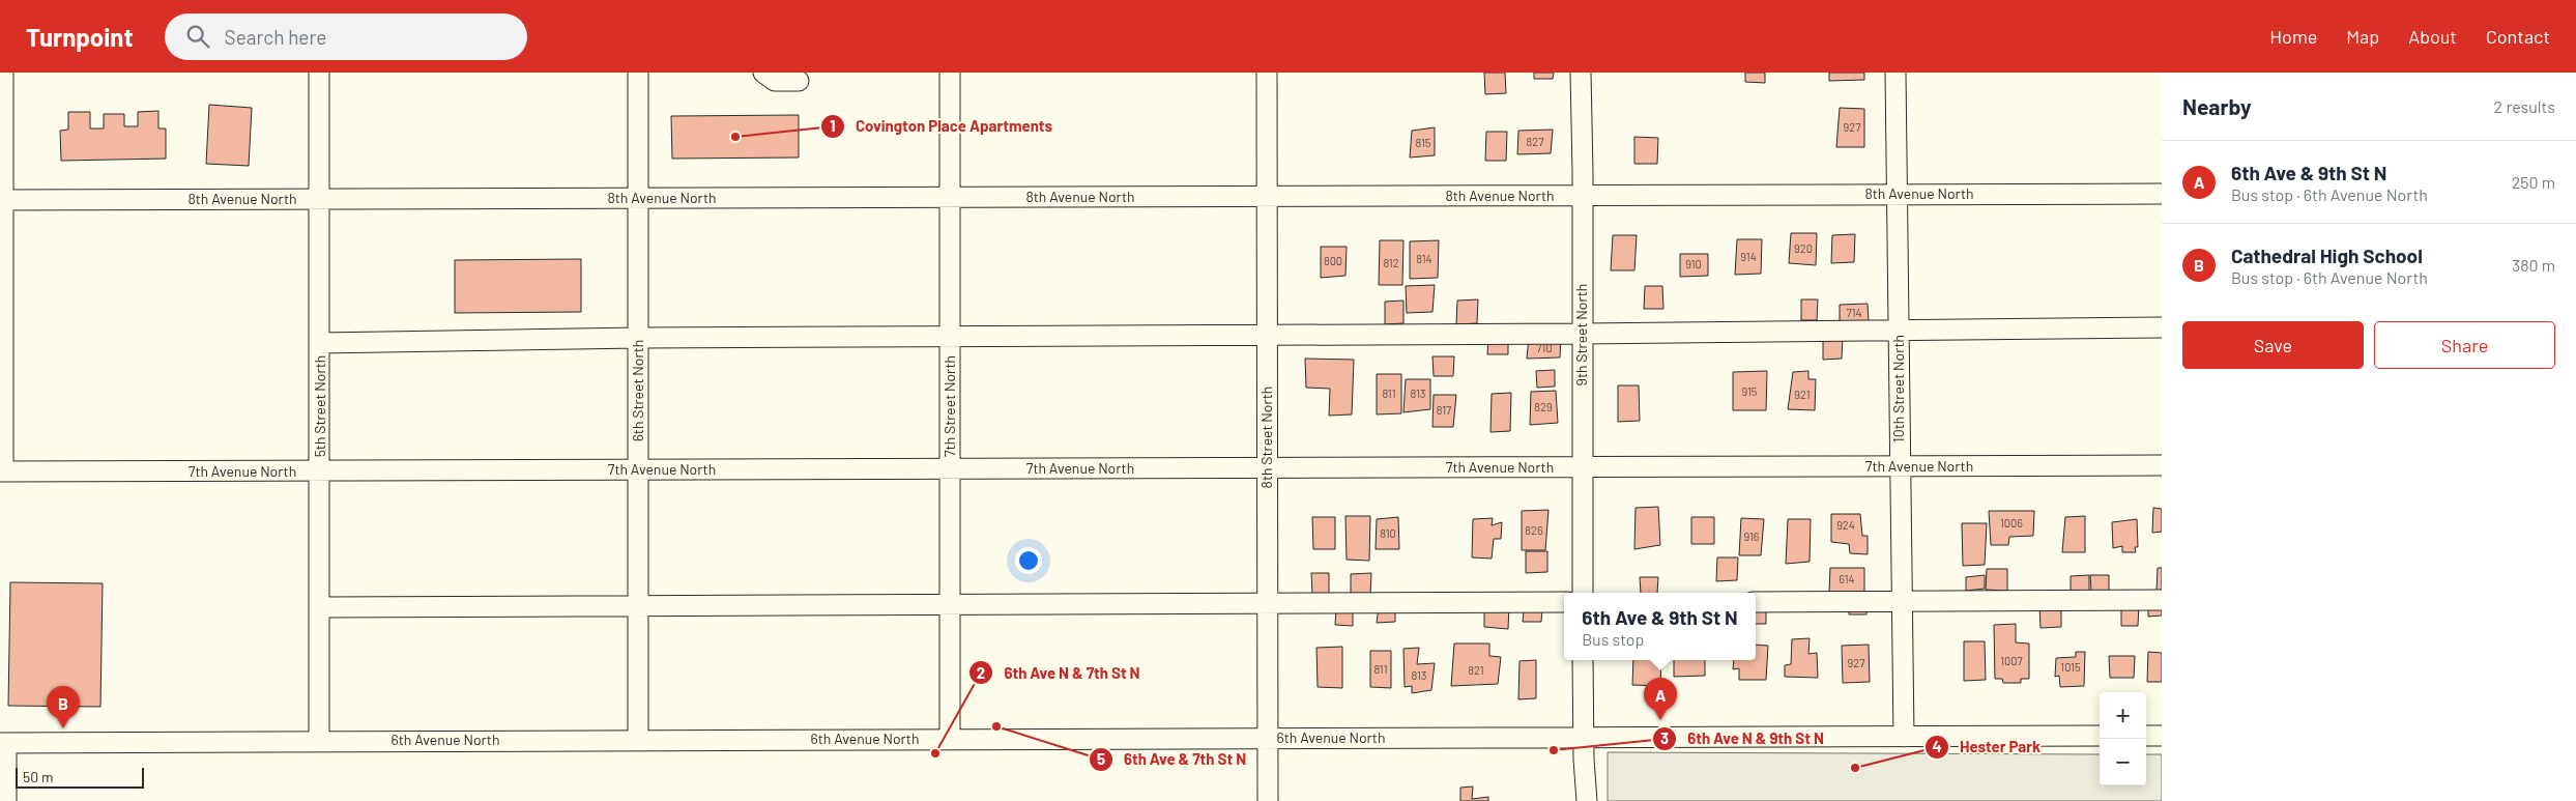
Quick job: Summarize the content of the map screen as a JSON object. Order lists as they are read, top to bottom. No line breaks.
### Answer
{"streets":{"street":["8th Avenue North","9th Street North","10th Street North","6th Street North","5th Street North","7th Street North","8th Street North","7th Avenue North","6th Avenue North"]},"crossings":[["8th Avenue North","9th Street North"],["8th Avenue North","10th Street North"],["8th Avenue North","6th Street North"],["8th Avenue North","5th Street North"],["8th Avenue North","7th Street North"],["8th Avenue North","8th Street North"],["9th Street North","7th Avenue North"],["10th Street North","7th Avenue North"],["10th Street North","6th Avenue North"],["6th Street North","7th Avenue North"],["6th Street North","6th Avenue North"],["5th Street North","7th Avenue North"],["5th Street North","6th Avenue North"],["7th Street North","7th Avenue North"],["7th Street North","6th Avenue North"],["8th Street North","7th Avenue North"],["8th Street North","6th Avenue North"]],"places":["Covington Place Apartments","6th Ave & 7th St N","6th Ave N & 9th St N","6th Ave N & 7th St N","Hester Park"],"house_numbers":["927","827","815","920","914","814","800","812","910","714","710","915","811","813","921","829","817","1006","924","826","810","916","614","1007","927","1015","811","821","813"],"scale_bar":"50 m","page":{"header":"Turnpoint","search":"Search here","nav":["Home","Map","About","Contact"],"heading":["Nearby","2 results"],"list":[{"mark":"A","name":"6th Ave & 9th St N","note":"Bus stop · 6th Avenue North","value":"250 m"},{"mark":"B","name":"Cathedral High School","note":"Bus stop · 6th Avenue North","value":"380 m"}],"buttons":["Save","Share"],"popup":["6th Ave & 9th St N","Bus stop"],"pins":["A","B"],"map_buttons":["+","−"],"scale":"50 m"}}
